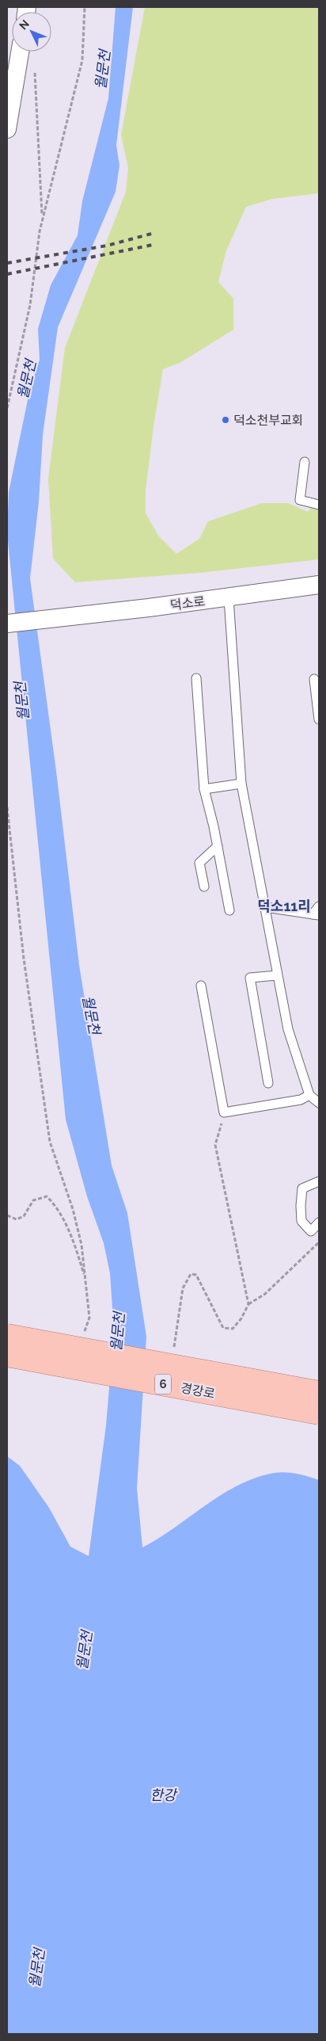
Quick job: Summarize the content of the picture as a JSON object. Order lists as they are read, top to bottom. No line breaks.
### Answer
{"streets":{"main road":["6","경강로"],"street":["덕소로"]},"districts":["덕소11리"],"water":["월문천","한강"],"places":["덕소천부교회"],"north":"top left"}
